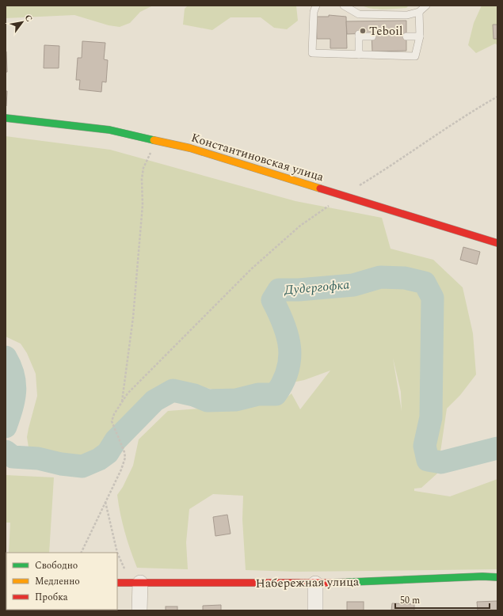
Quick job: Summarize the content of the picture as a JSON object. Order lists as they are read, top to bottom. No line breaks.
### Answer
{"streets":{"street":["Константиновская улица","Набережная улица"]},"water":["Дудергофка"],"places":["Teboil"],"legend":["Свободно","Медленно","Пробка"],"scale_bar":"50 m","north":"top right"}
